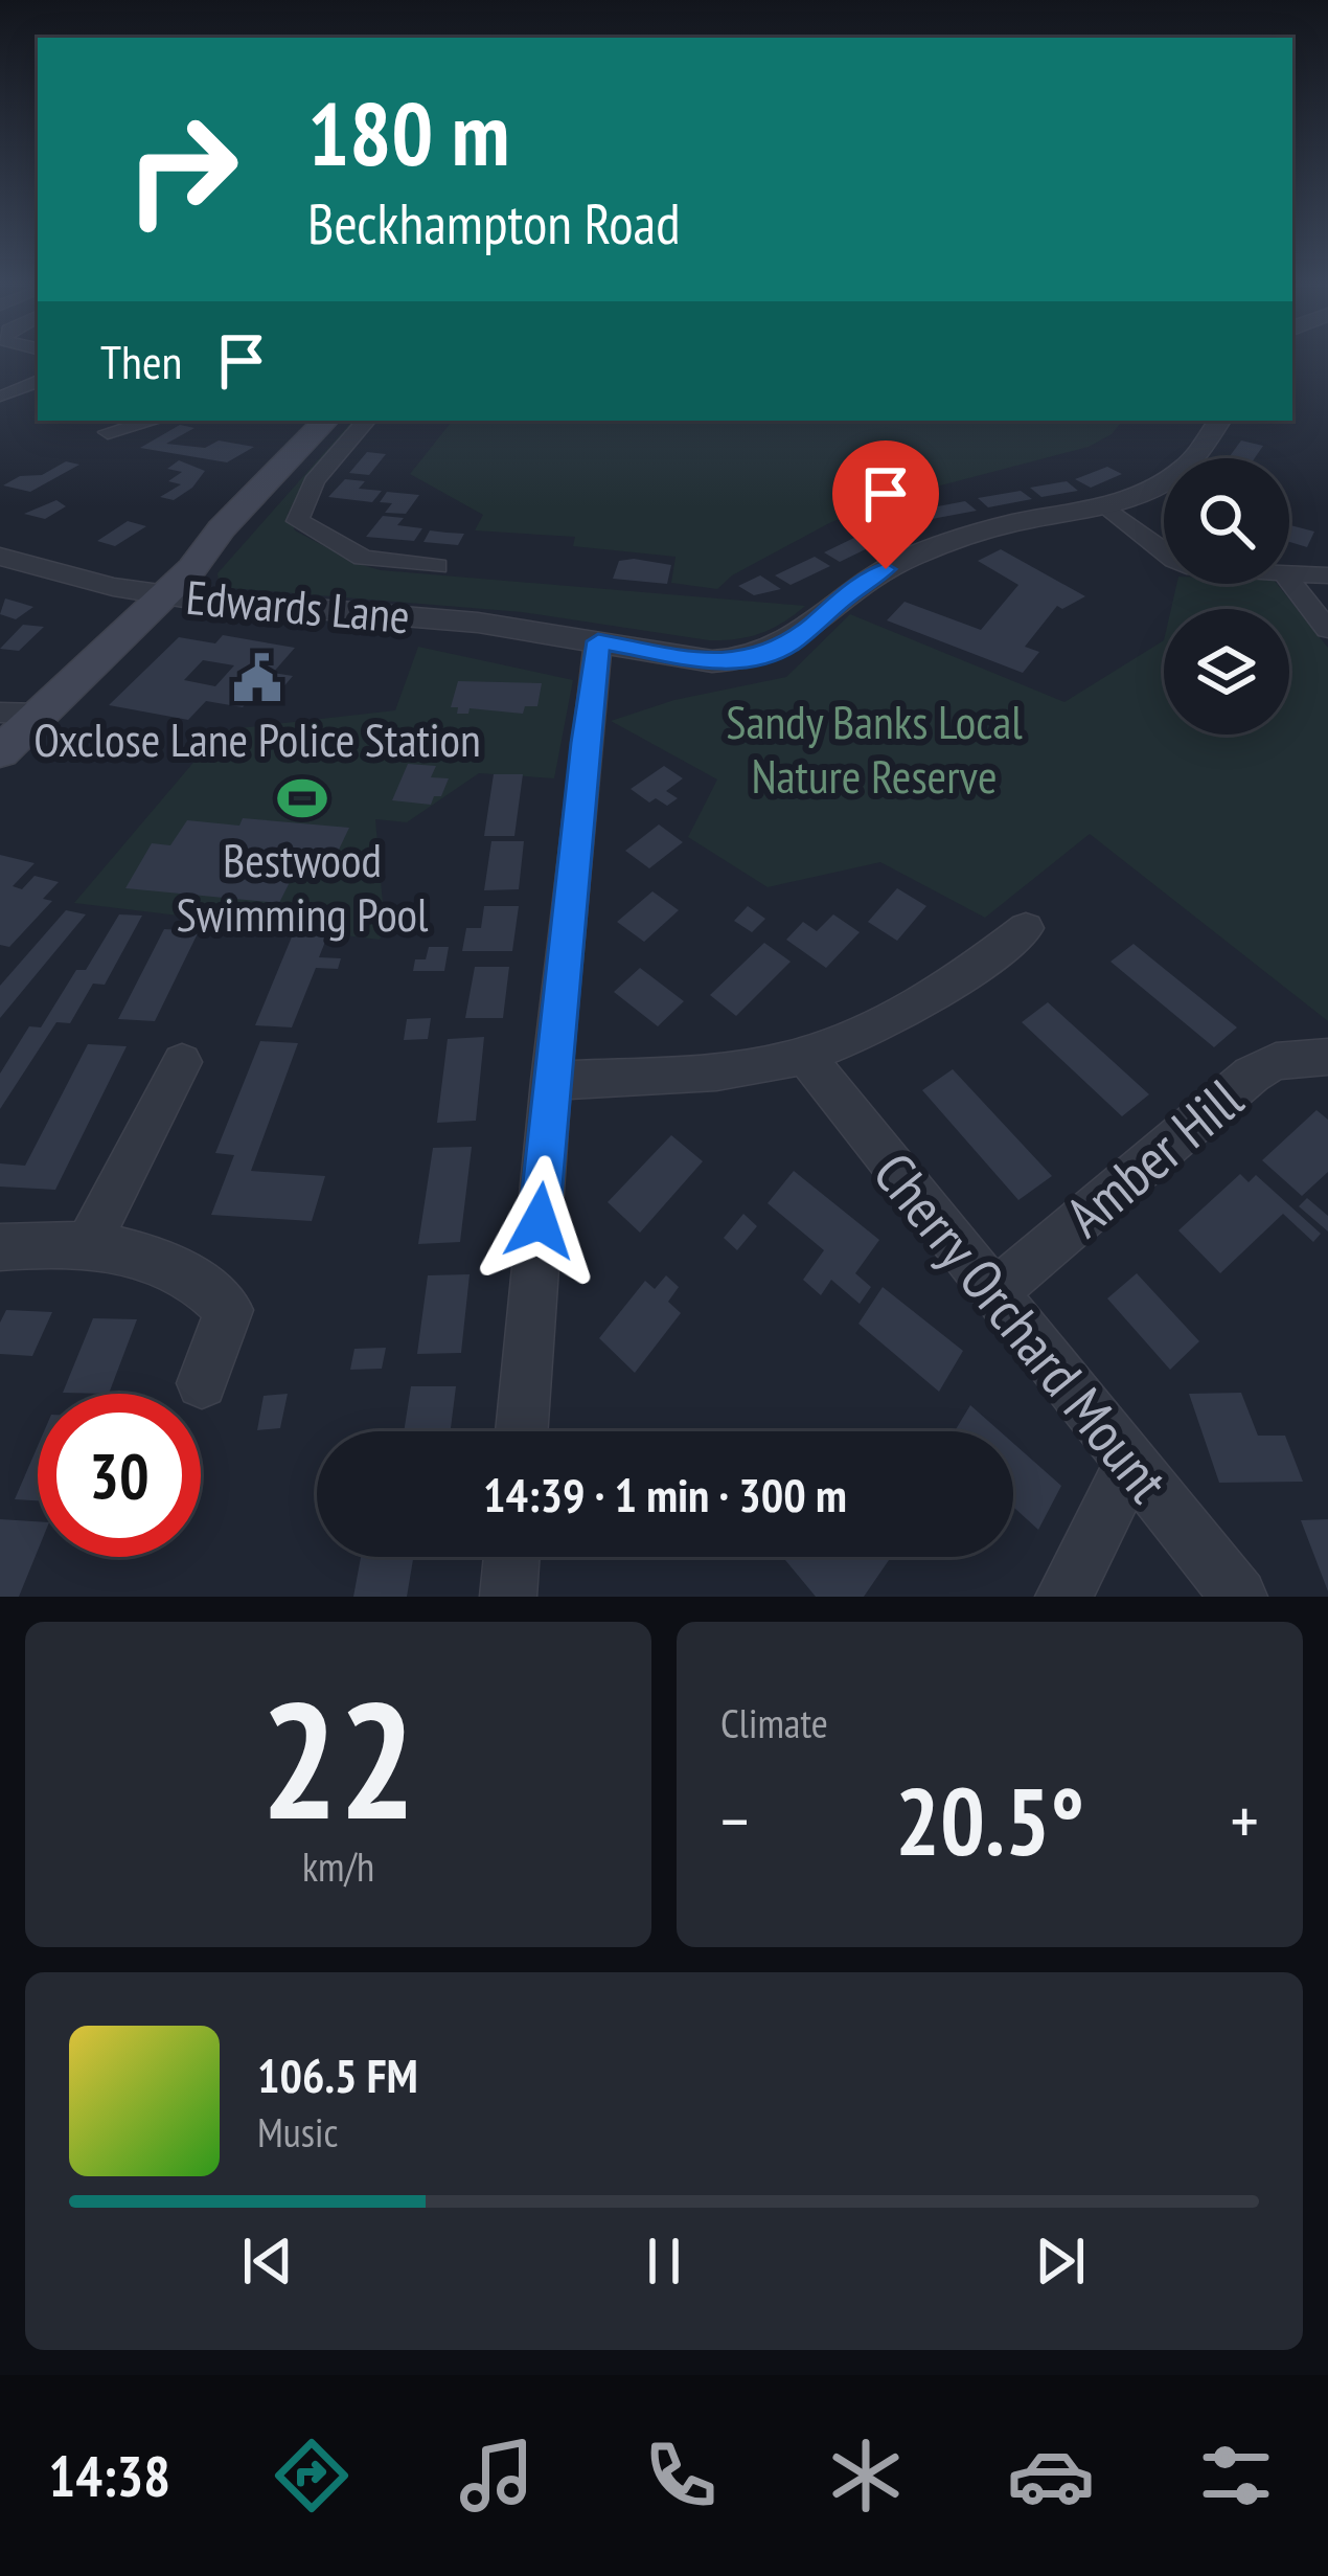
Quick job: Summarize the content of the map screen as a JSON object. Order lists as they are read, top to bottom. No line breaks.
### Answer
{"streets":{"street":["Edwards Lane","Amber Hill","Cherry Orchard Mount"]},"crossings":[["Amber Hill","Cherry Orchard Mount"]],"parks":["Sandy Banks Local Nature Reserve"],"places":{"public building":["Oxclose Lane Police Station"],"sports":["Bestwood Swimming Pool"]},"page":{"turn":["180 m","Beckhampton Road"],"then":"Then","limit":"30","trip":"14:39 · 1 min · 300 m","tile":[["22","km/h"],"Climate"],"heat":["−","20.5°","+"],"song":["106.5 FM","Music"],"tabs":"14:38"}}
